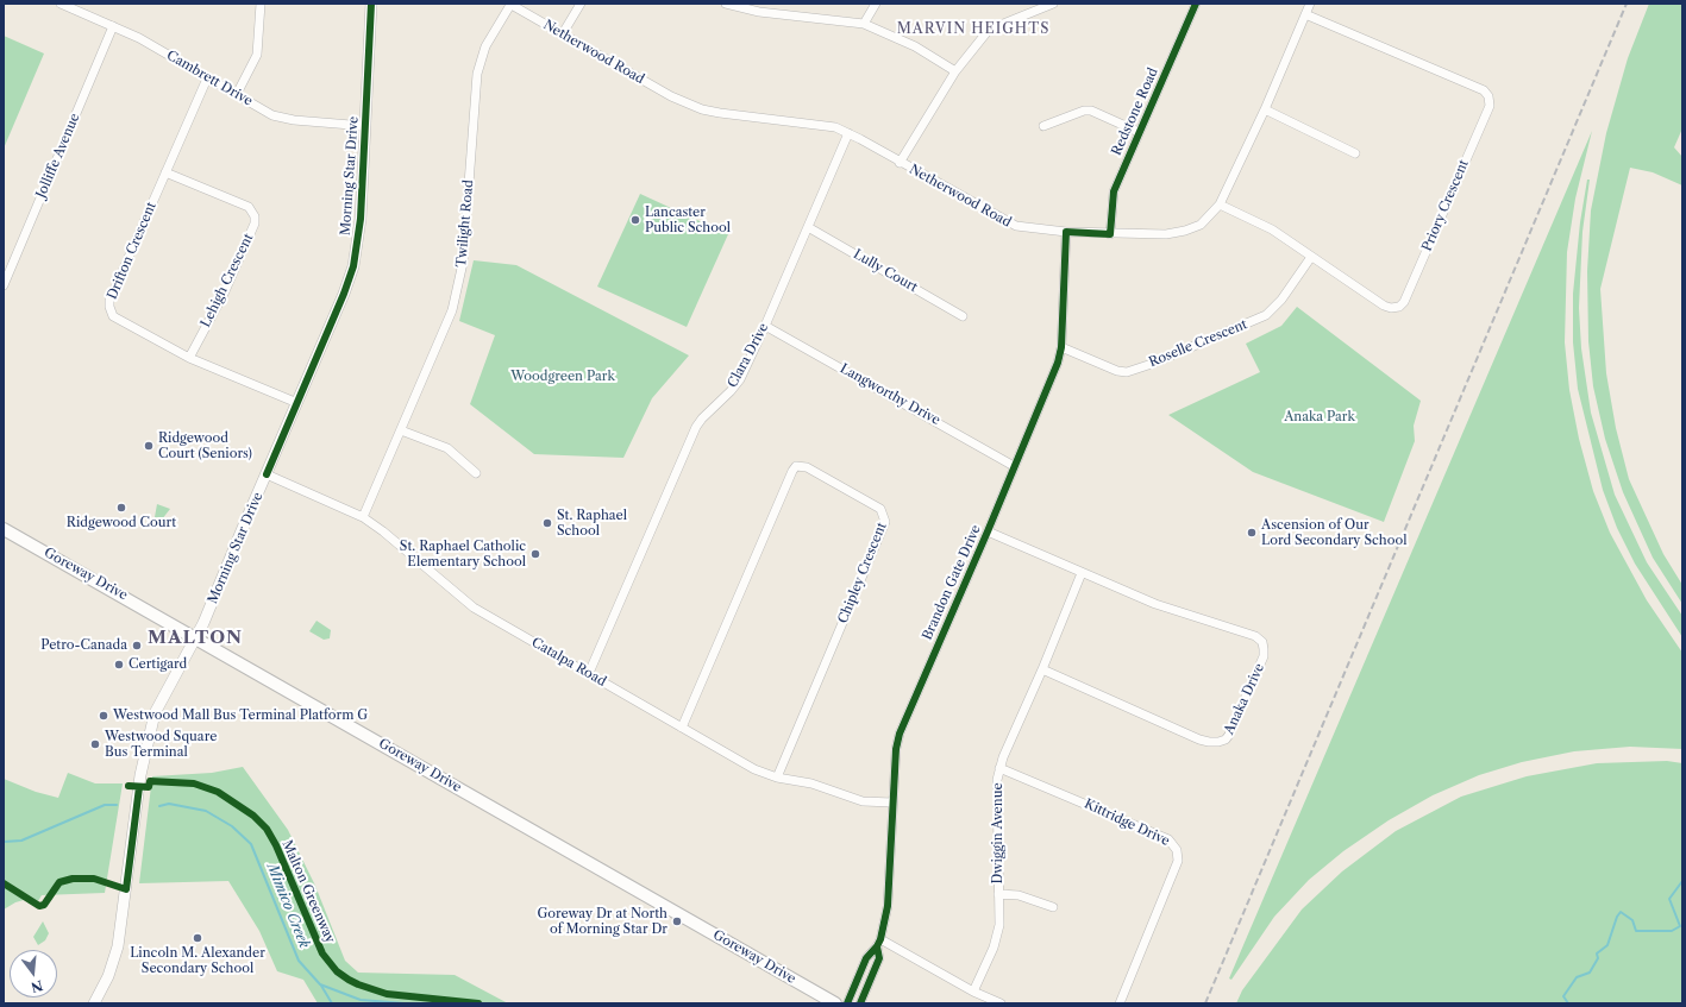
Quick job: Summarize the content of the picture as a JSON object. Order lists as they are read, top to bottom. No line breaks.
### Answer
{"streets":{"main road":["Goreway Drive"],"street":["Netherwood Road","Cambrett Drive","Redstone Road","Jolliffe Avenue","Morning Star Drive","Priory Crescent","Twilight Road","Drifton Crescent","Lully Court","Lehigh Crescent","Roselle Crescent","Clara Drive","Langworthy Drive","Chipley Crescent","Brandon Gate Drive","Catalpa Road","Anaka Drive","Kittridge Drive","Dwiggin Avenue"],"cycle path":["Malton Greenway"]},"crossings":[["Netherwood Road","Redstone Road"],["Netherwood Road","Priory Crescent"],["Netherwood Road","Twilight Road"],["Netherwood Road","Clara Drive"],["Netherwood Road","Brandon Gate Drive"],["Cambrett Drive","Jolliffe Avenue"],["Cambrett Drive","Morning Star Drive"],["Cambrett Drive","Drifton Crescent"],["Morning Star Drive","Drifton Crescent"],["Morning Star Drive","Goreway Drive"],["Morning Star Drive","Catalpa Road"],["Priory Crescent","Roselle Crescent"],["Twilight Road","Catalpa Road"],["Drifton Crescent","Lehigh Crescent"],["Lully Court","Clara Drive"],["Roselle Crescent","Brandon Gate Drive"],["Clara Drive","Langworthy Drive"],["Clara Drive","Catalpa Road"],["Langworthy Drive","Brandon Gate Drive"],["Chipley Crescent","Catalpa Road"],["Brandon Gate Drive","Catalpa Road"],["Brandon Gate Drive","Anaka Drive"],["Anaka Drive","Dwiggin Avenue"],["Kittridge Drive","Dwiggin Avenue"]],"districts":["MARVIN HEIGHTS","MALTON"],"water":["Mimico Creek"],"parks":["Woodgreen Park","Anaka Park"],"places":["Lancaster Public School","Ridgewood Court (Seniors)","Ridgewood Court","St. Raphael School","Ascension of Our Lord Secondary School","St. Raphael Catholic Elementary School","Petro-Canada","Certigard","Westwood Mall Bus Terminal Platform G","Westwood Square Bus Terminal","Goreway Dr at North of Morning Star Dr","Lincoln M. Alexander Secondary School"],"north":"bottom"}
